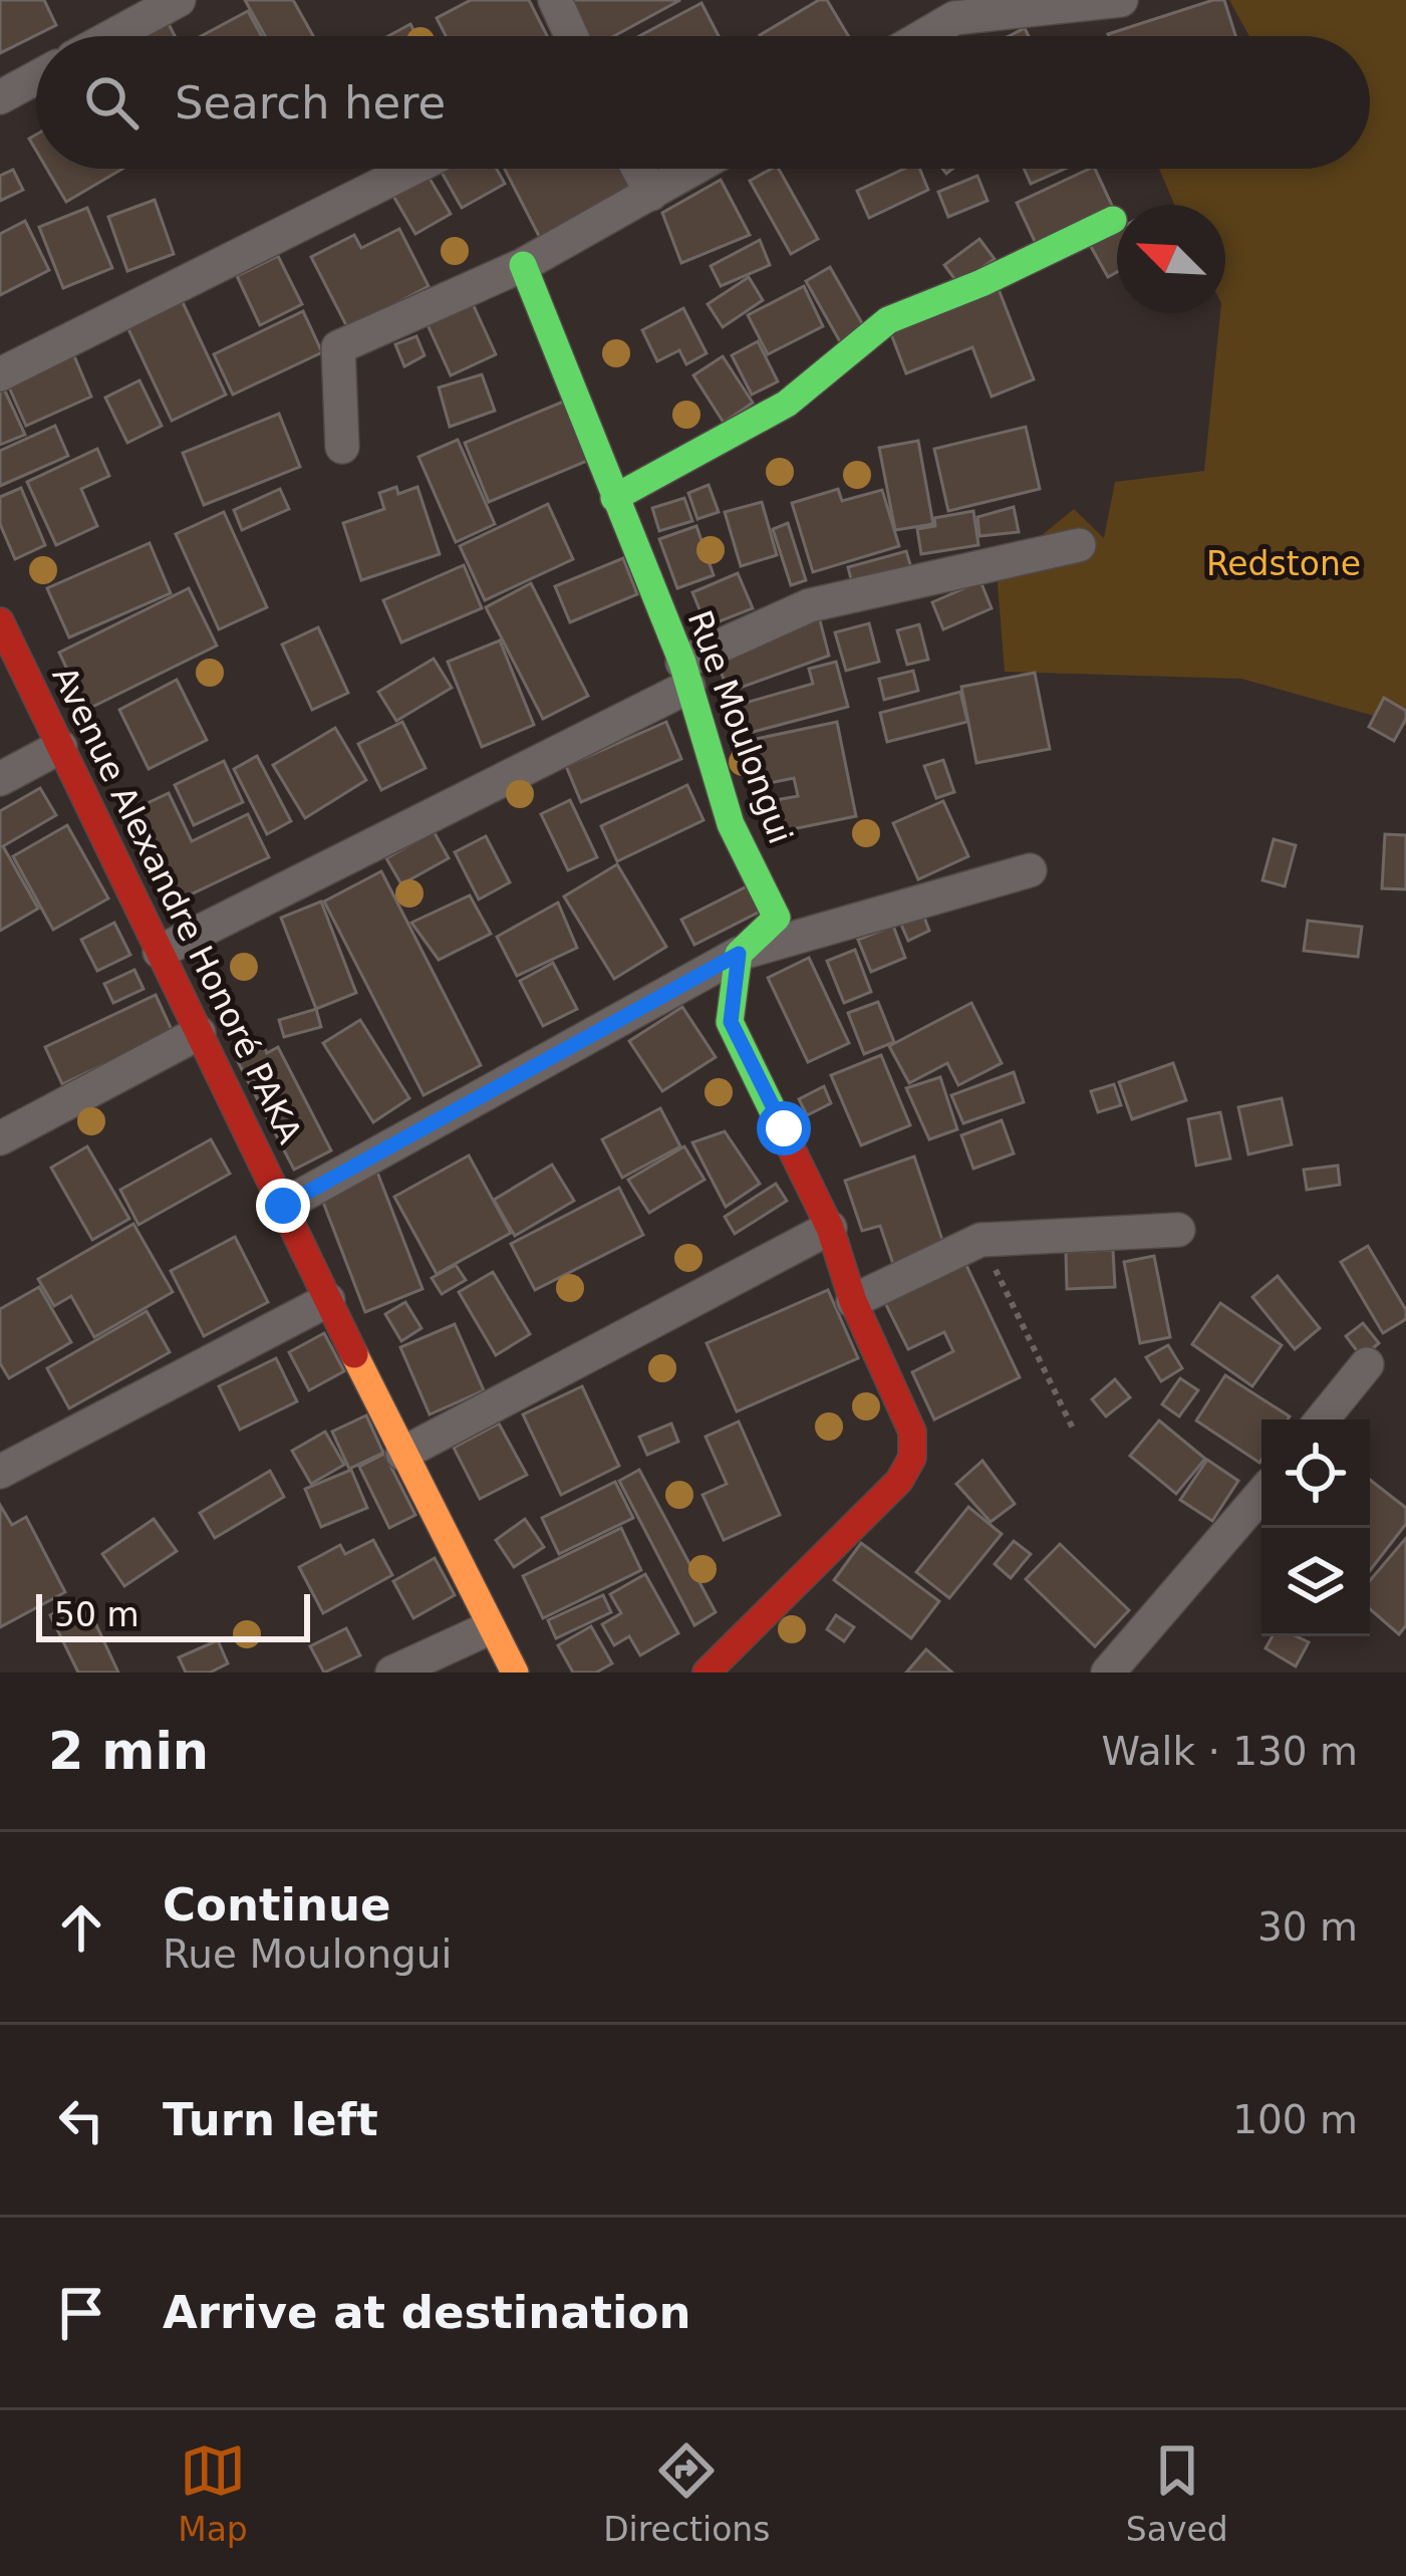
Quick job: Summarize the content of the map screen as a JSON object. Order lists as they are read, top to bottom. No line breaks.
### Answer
{"streets":{"street":["Rue Moulongui","Avenue Alexandre Honoré PAKA"]},"parks":["Redstone"],"scale_bar":"50 m","north":"top left","page":{"search":"Search here","scale":"50 m","heading":["2 min","Walk · 130 m"],"list":[["Continue","Rue Moulongui","30 m"],["Turn left","100 m"],"Arrive at destination"],"nav":["Map","Directions","Saved"]}}
